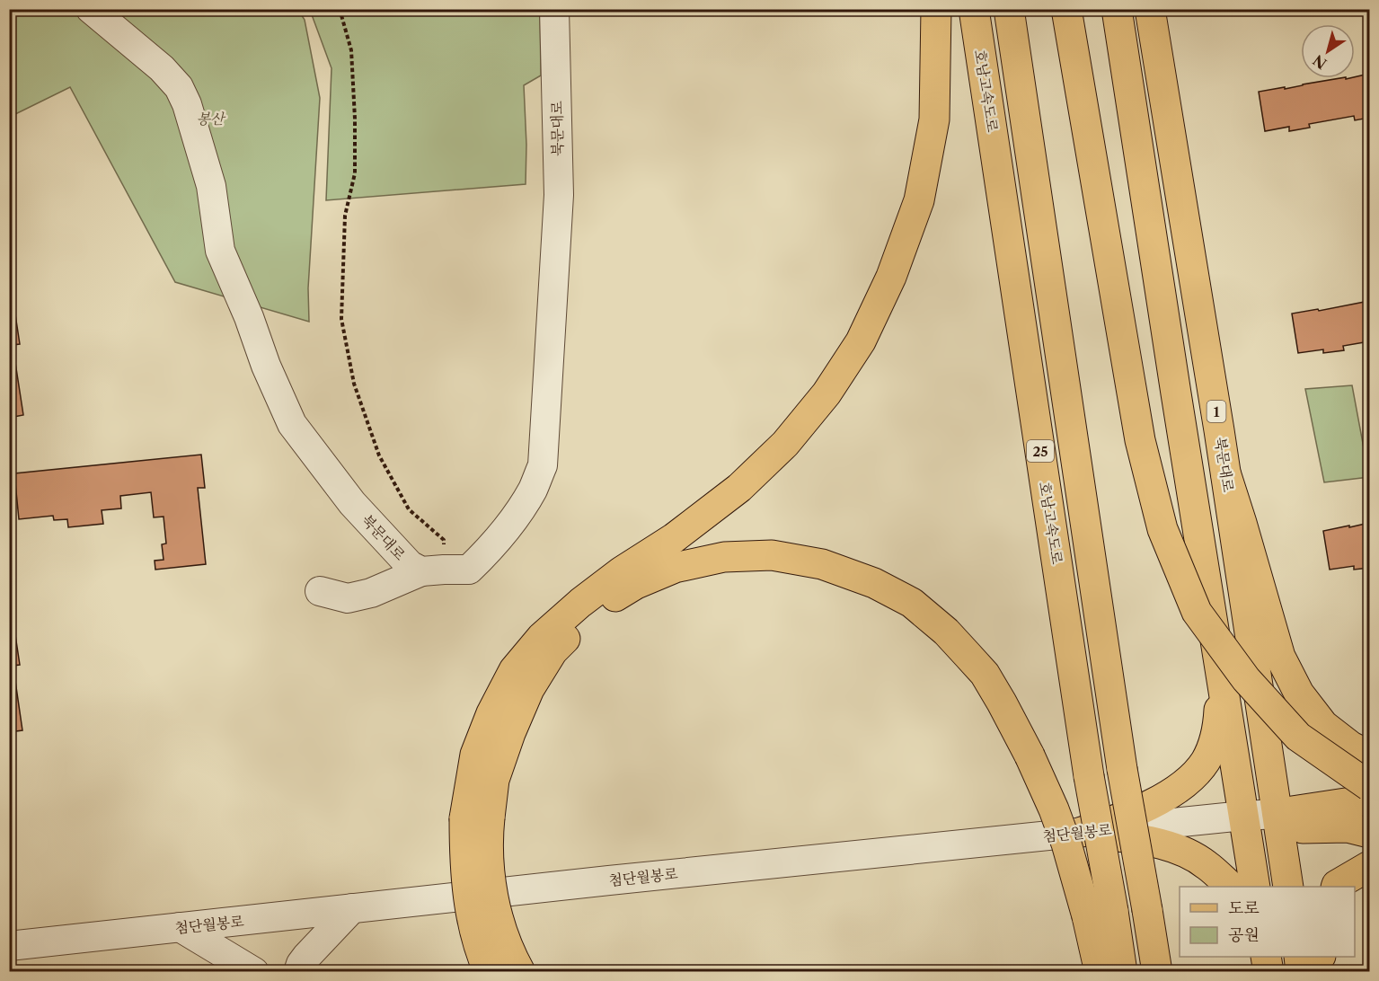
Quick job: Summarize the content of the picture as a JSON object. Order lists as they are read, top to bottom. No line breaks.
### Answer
{"streets":{"main road":["호남고속도로","북문대로","1","25"],"street":["첨단월봉로"]},"crossings":[["북문대로","첨단월봉로"]],"parks":["봉산"],"legend":["도로","공원"],"north":"bottom left"}
